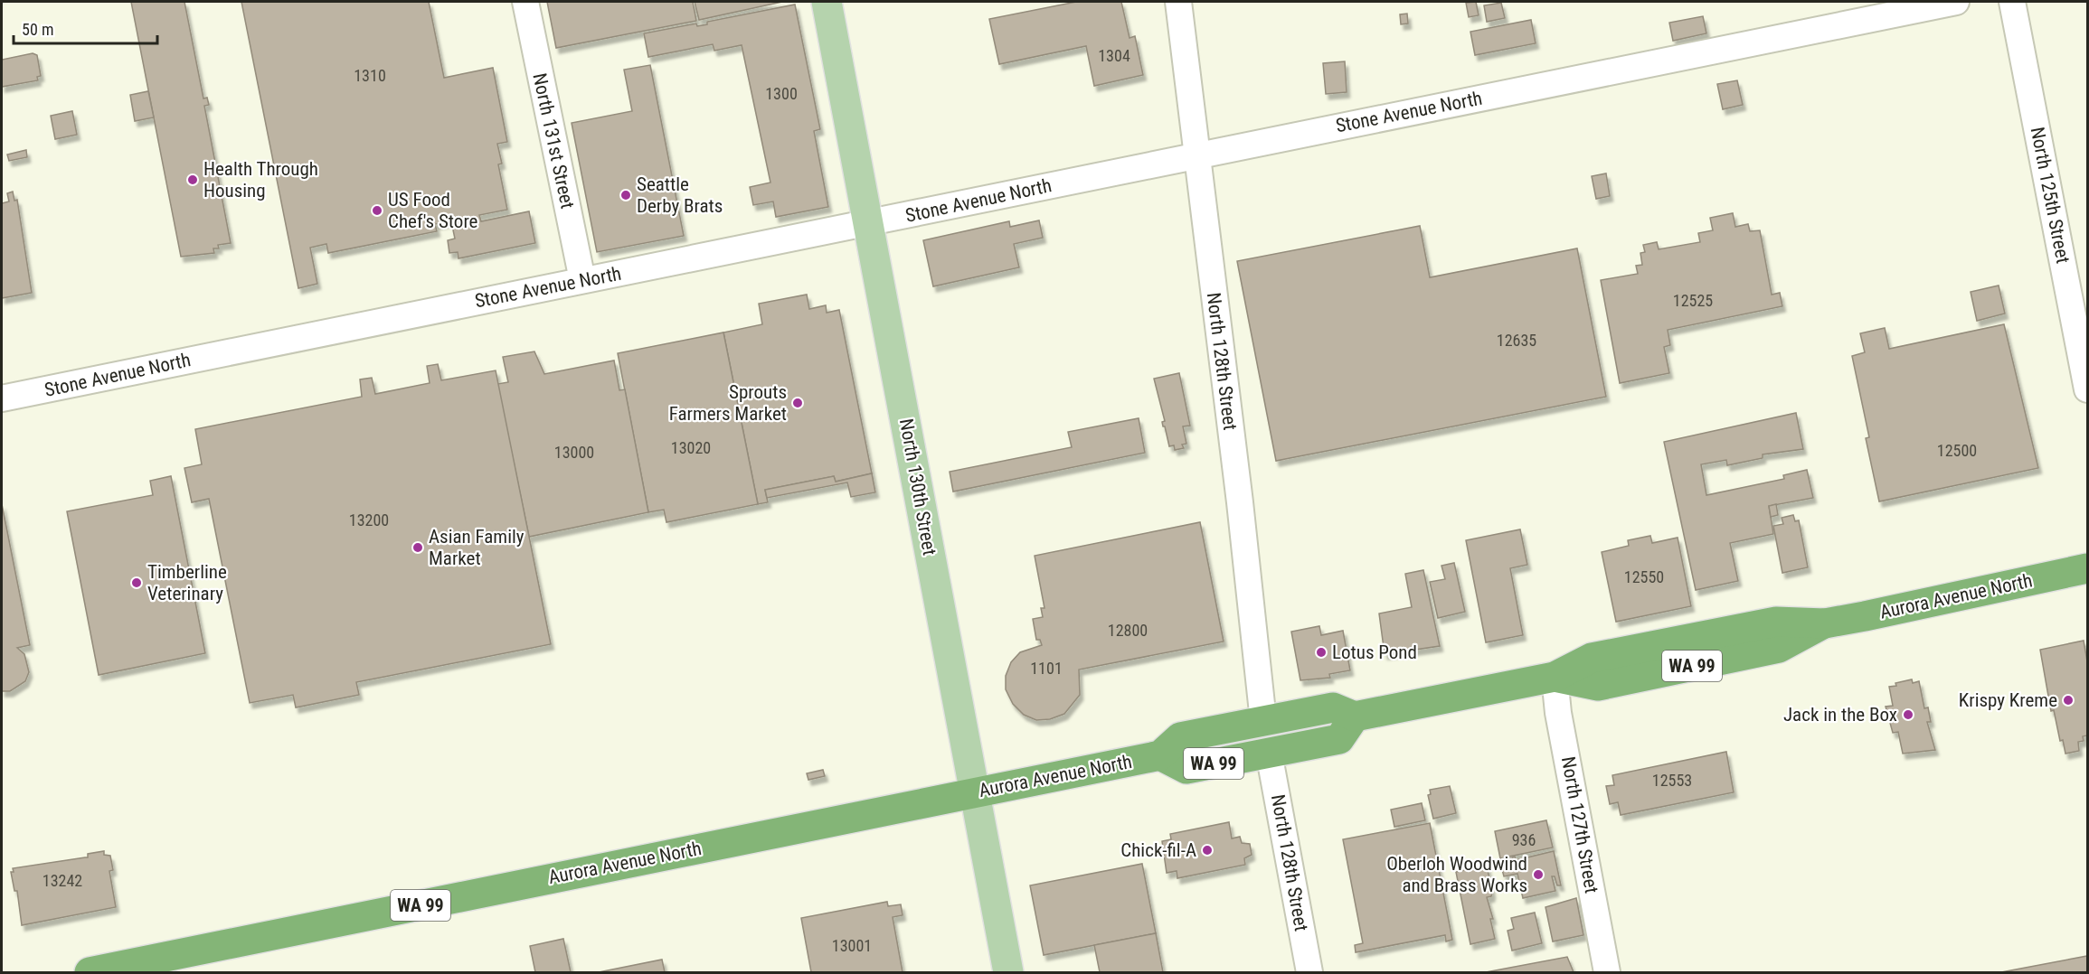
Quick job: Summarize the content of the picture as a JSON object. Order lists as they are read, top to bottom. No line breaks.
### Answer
{"streets":{"highway":["Aurora Avenue North","WA 99"],"main road":["North 130th Street"],"street":["Stone Avenue North","North 131st Street","North 125th Street","North 128th Street","North 127th Street"]},"crossings":[["Stone Avenue North","North 131st Street"],["Stone Avenue North","North 128th Street"],["Stone Avenue North","North 130th Street"],["North 128th Street","Aurora Avenue North"],["North 128th Street","WA 99"],["North 130th Street","Aurora Avenue North"],["Aurora Avenue North","WA 99"],["Aurora Avenue North","North 127th Street"]],"places":["Health Through Housing","Seattle Derby Brats","US Food Chef's Store","Sprouts Farmers Market","Asian Family Market","Timberline Veterinary","Lotus Pond","Krispy Kreme","Jack in the Box","Chick-fil-A","Oberloh Woodwind and Brass Works"],"house_numbers":["1304","1310","1300","12525","12635","13020","12500","13000","13200","12550","12800","1101","12553","936","13242","13001"],"scale_bar":"50 m"}
